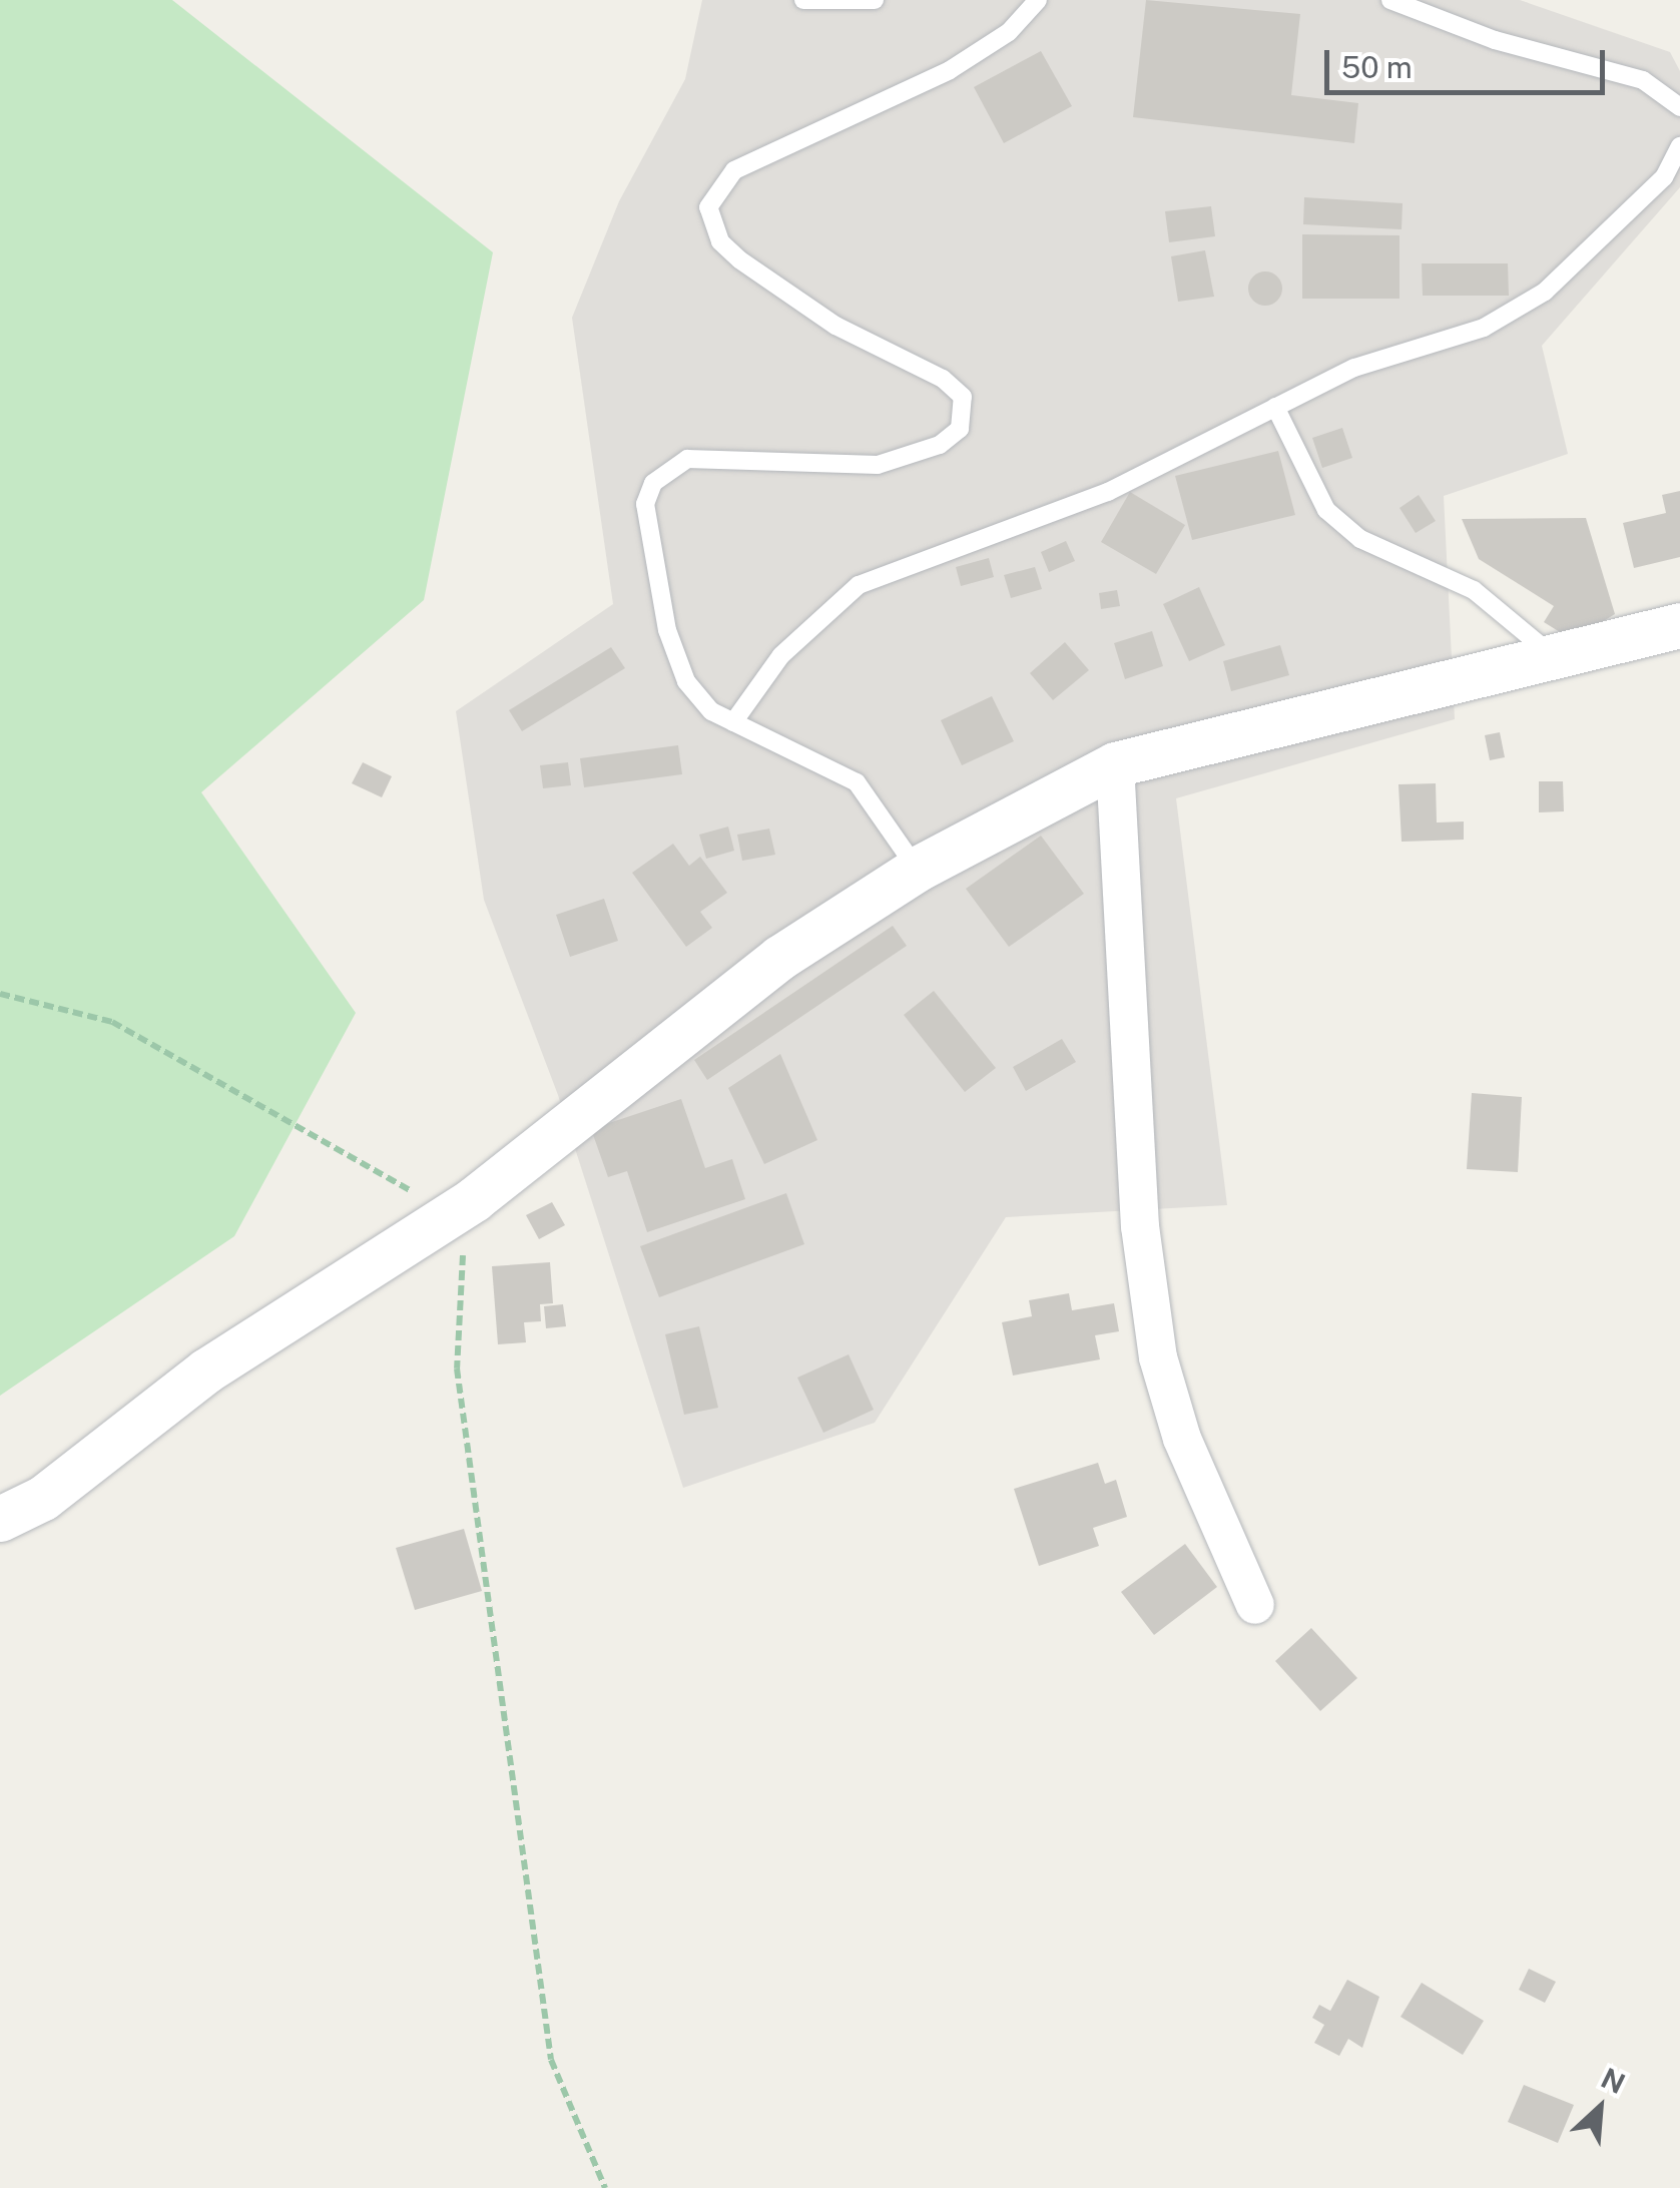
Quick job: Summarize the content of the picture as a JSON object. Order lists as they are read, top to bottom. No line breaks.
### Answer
{"scale_bar":"50 m","north":"top right"}
